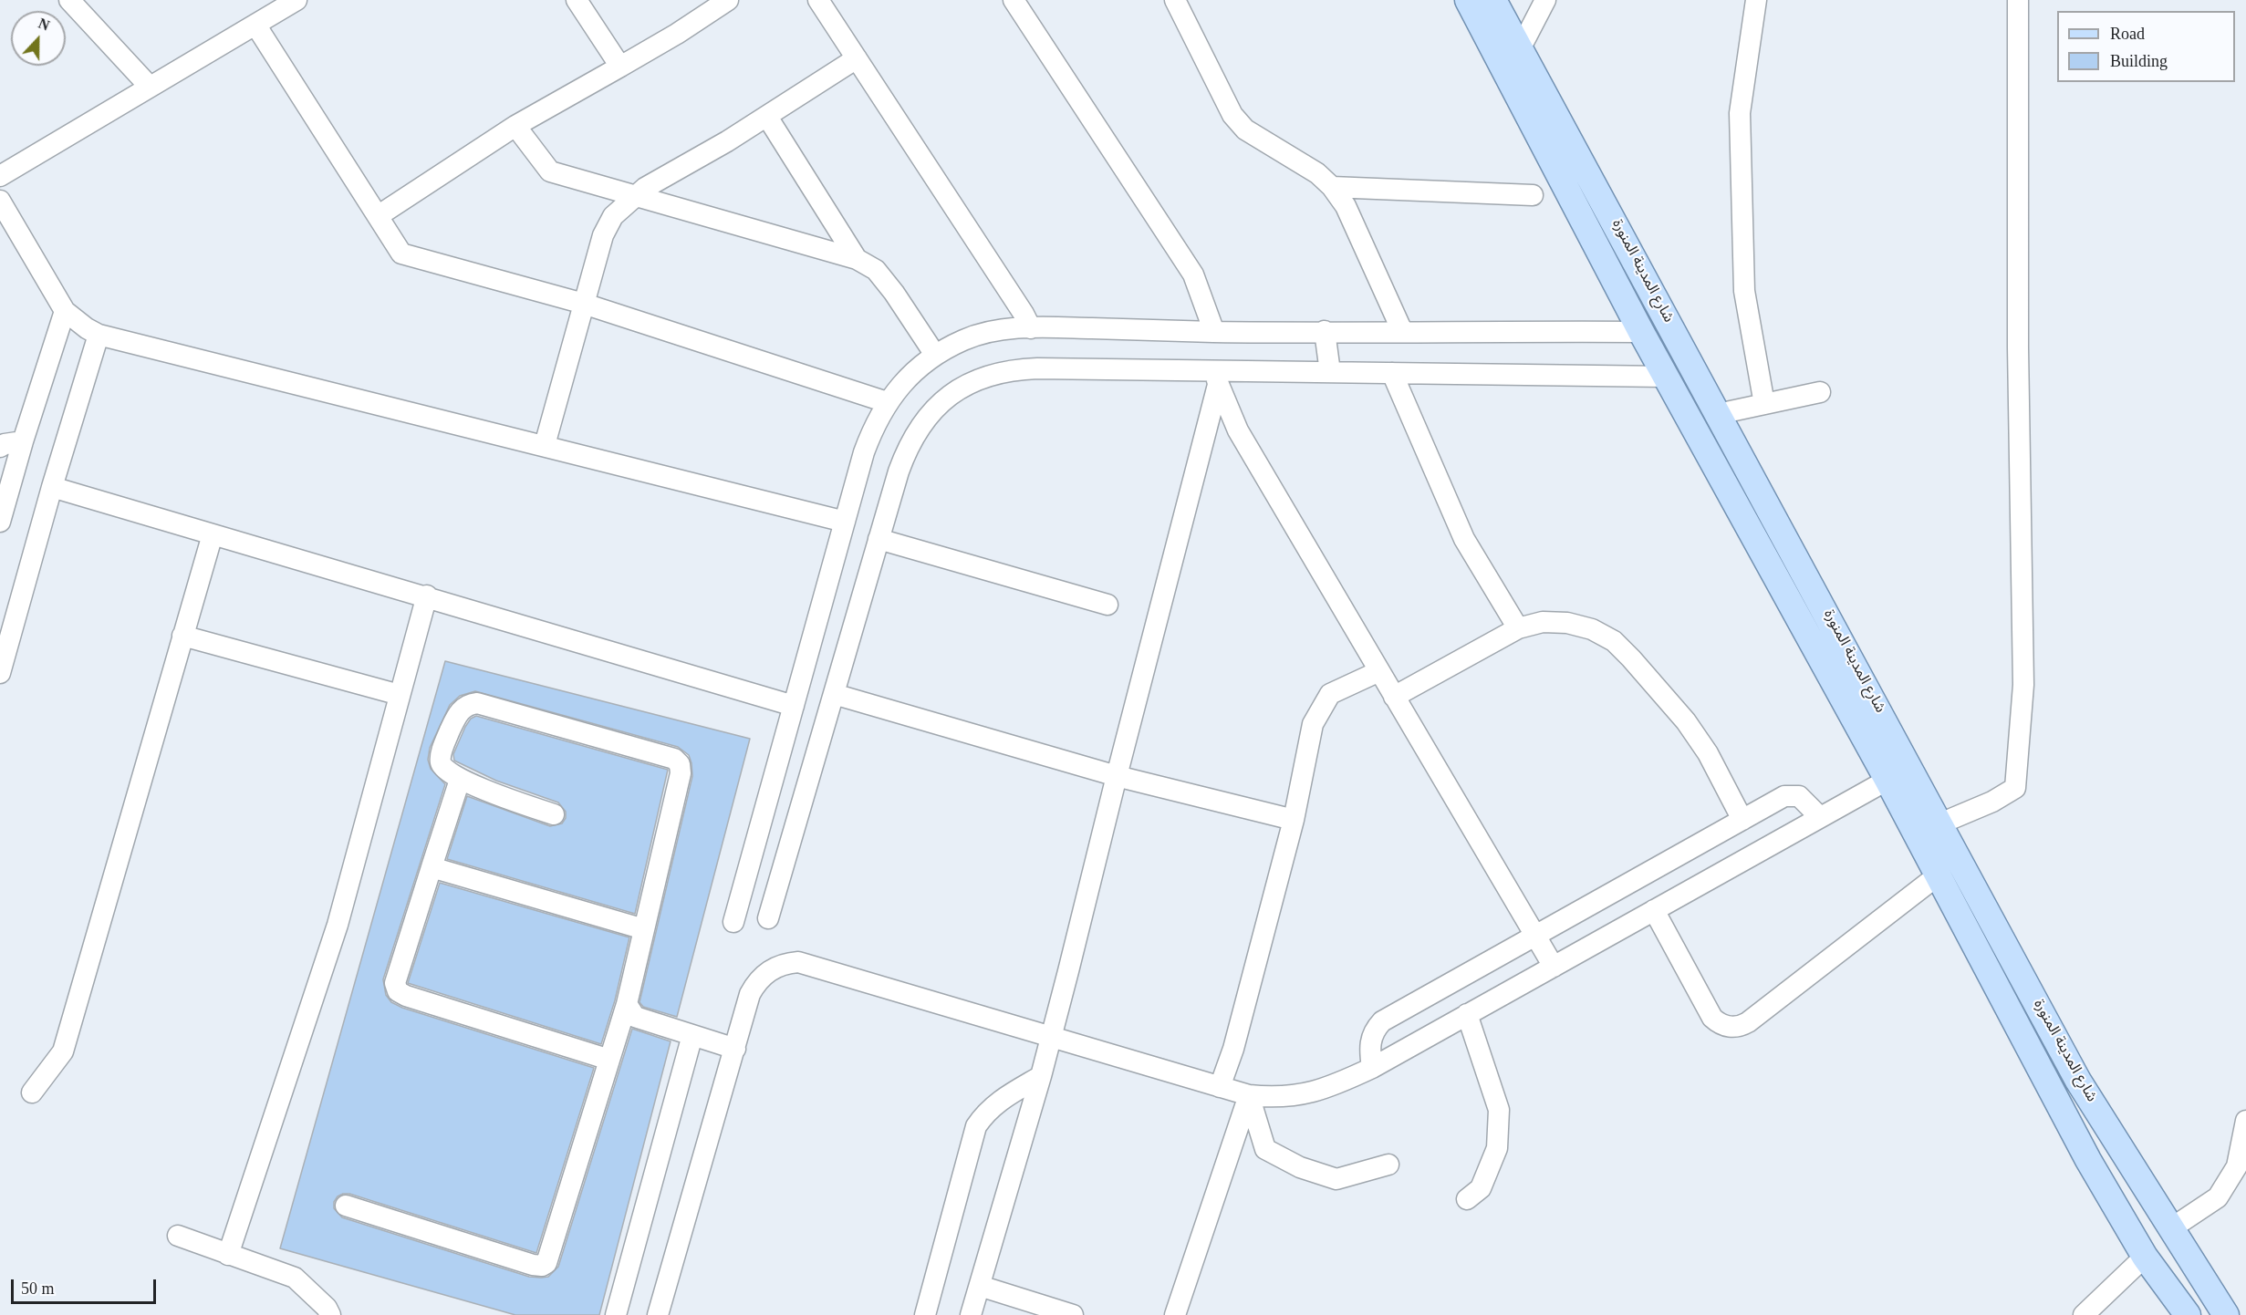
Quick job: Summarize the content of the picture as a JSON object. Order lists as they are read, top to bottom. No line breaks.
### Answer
{"streets":{"main road":["شارع المدينة المنورة"]},"legend":["Road","Building"],"scale_bar":"50 m","north":"top"}
